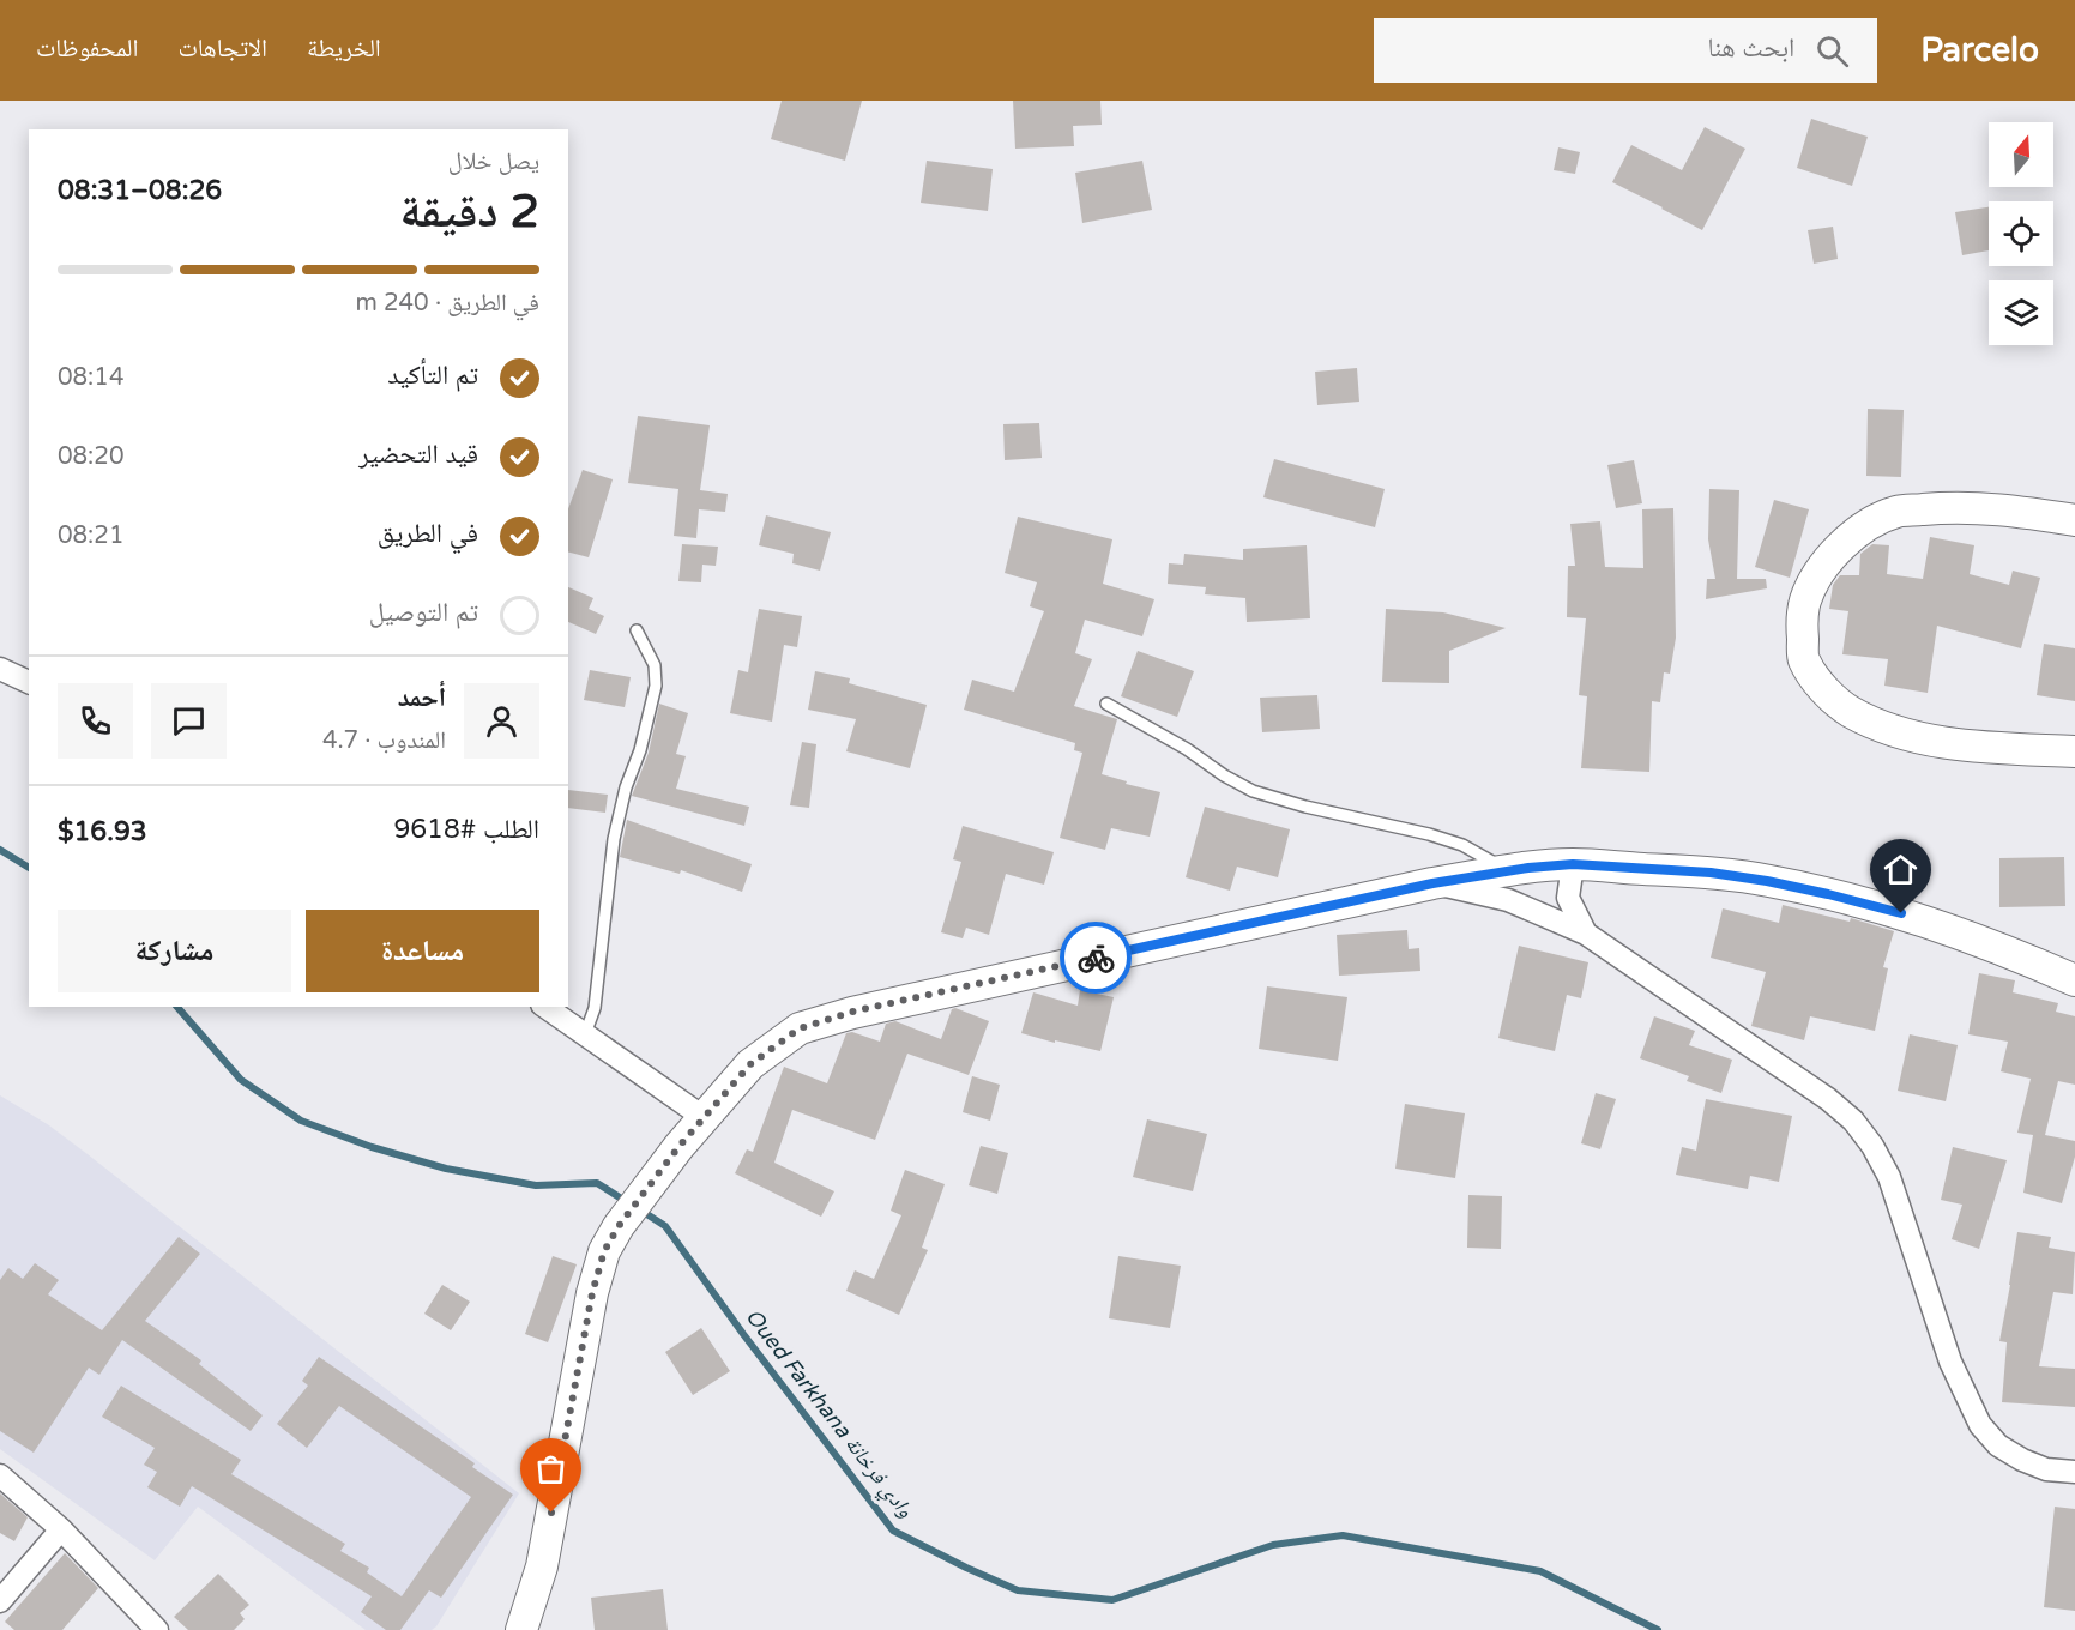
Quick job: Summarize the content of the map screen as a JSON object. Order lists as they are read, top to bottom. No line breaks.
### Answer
{"water":["Oued Farkhana وادي فرخانة"],"north":"top","page":{"header":"Parcelo","search":"ابحث هنا","nav":["الخريطة","الاتجاهات","المحفوظات"],"heading":["2 دقيقة","يصل خلال","08:26–08:31"],"panel":["أحمد","المندوب · 4.7","الطلب #9618","$16.93"],"bar":"في الطريق · 240 m","list":[["تم التأكيد","08:14"],["قيد التحضير","08:20"],["في الطريق","08:21"],"تم التوصيل"],"buttons":["مساعدة","مشاركة"]}}
